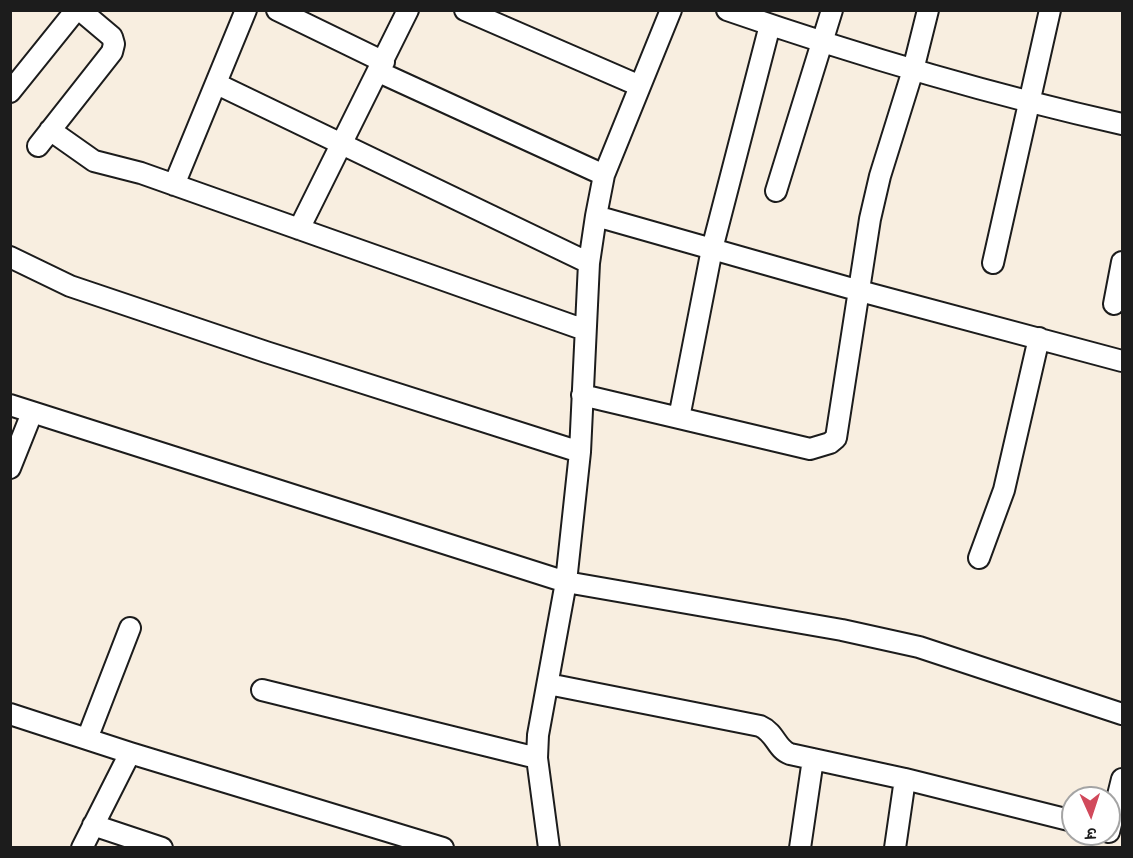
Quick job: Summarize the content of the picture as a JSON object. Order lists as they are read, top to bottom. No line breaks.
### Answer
{"north":"bottom"}
